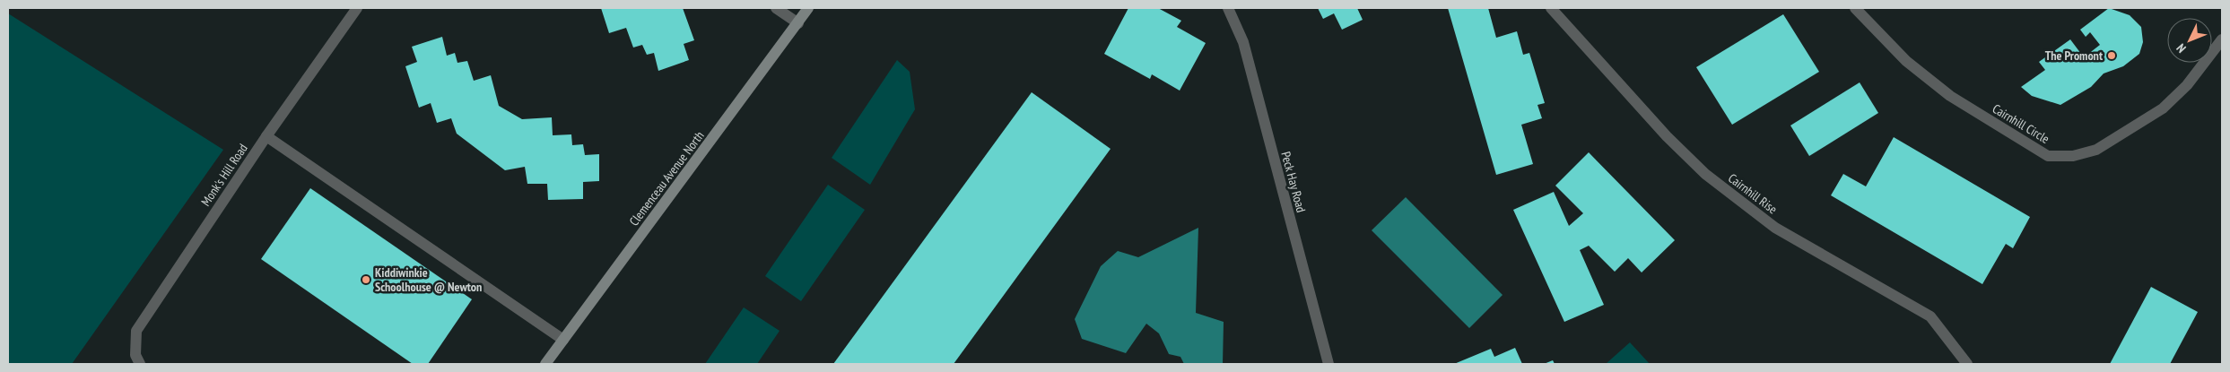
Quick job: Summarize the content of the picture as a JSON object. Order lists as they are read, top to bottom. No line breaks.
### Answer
{"streets":{"main road":["Clemenceau Avenue North"],"street":["Cairnhill Circle","Monk's Hill Road","Peck Hay Road","Cairnhill Rise"]},"places":["The Promont","Kiddiwinkie Schoolhouse @ Newton"],"north":"bottom left"}
